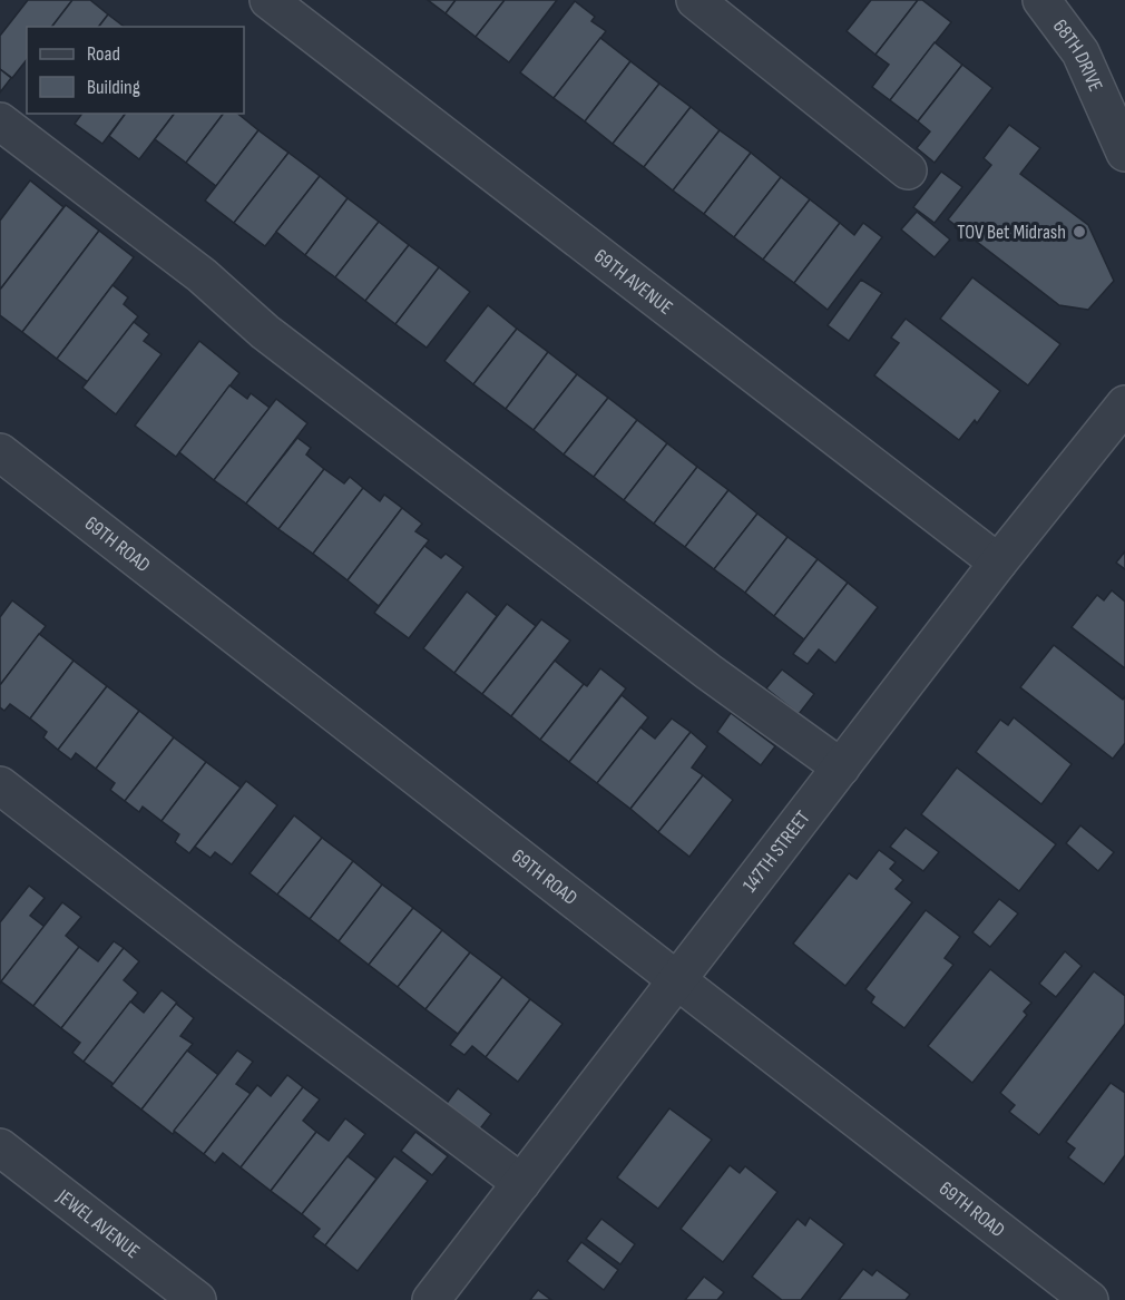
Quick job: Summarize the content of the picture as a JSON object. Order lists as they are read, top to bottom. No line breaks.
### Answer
{"streets":{"street":["68TH DRIVE","69TH AVENUE","69TH ROAD","147TH STREET","JEWEL AVENUE"]},"crossings":[["69TH AVENUE","147TH STREET"],["69TH ROAD","147TH STREET"]],"places":["TOV Bet Midrash"],"legend":["Road","Building"]}
